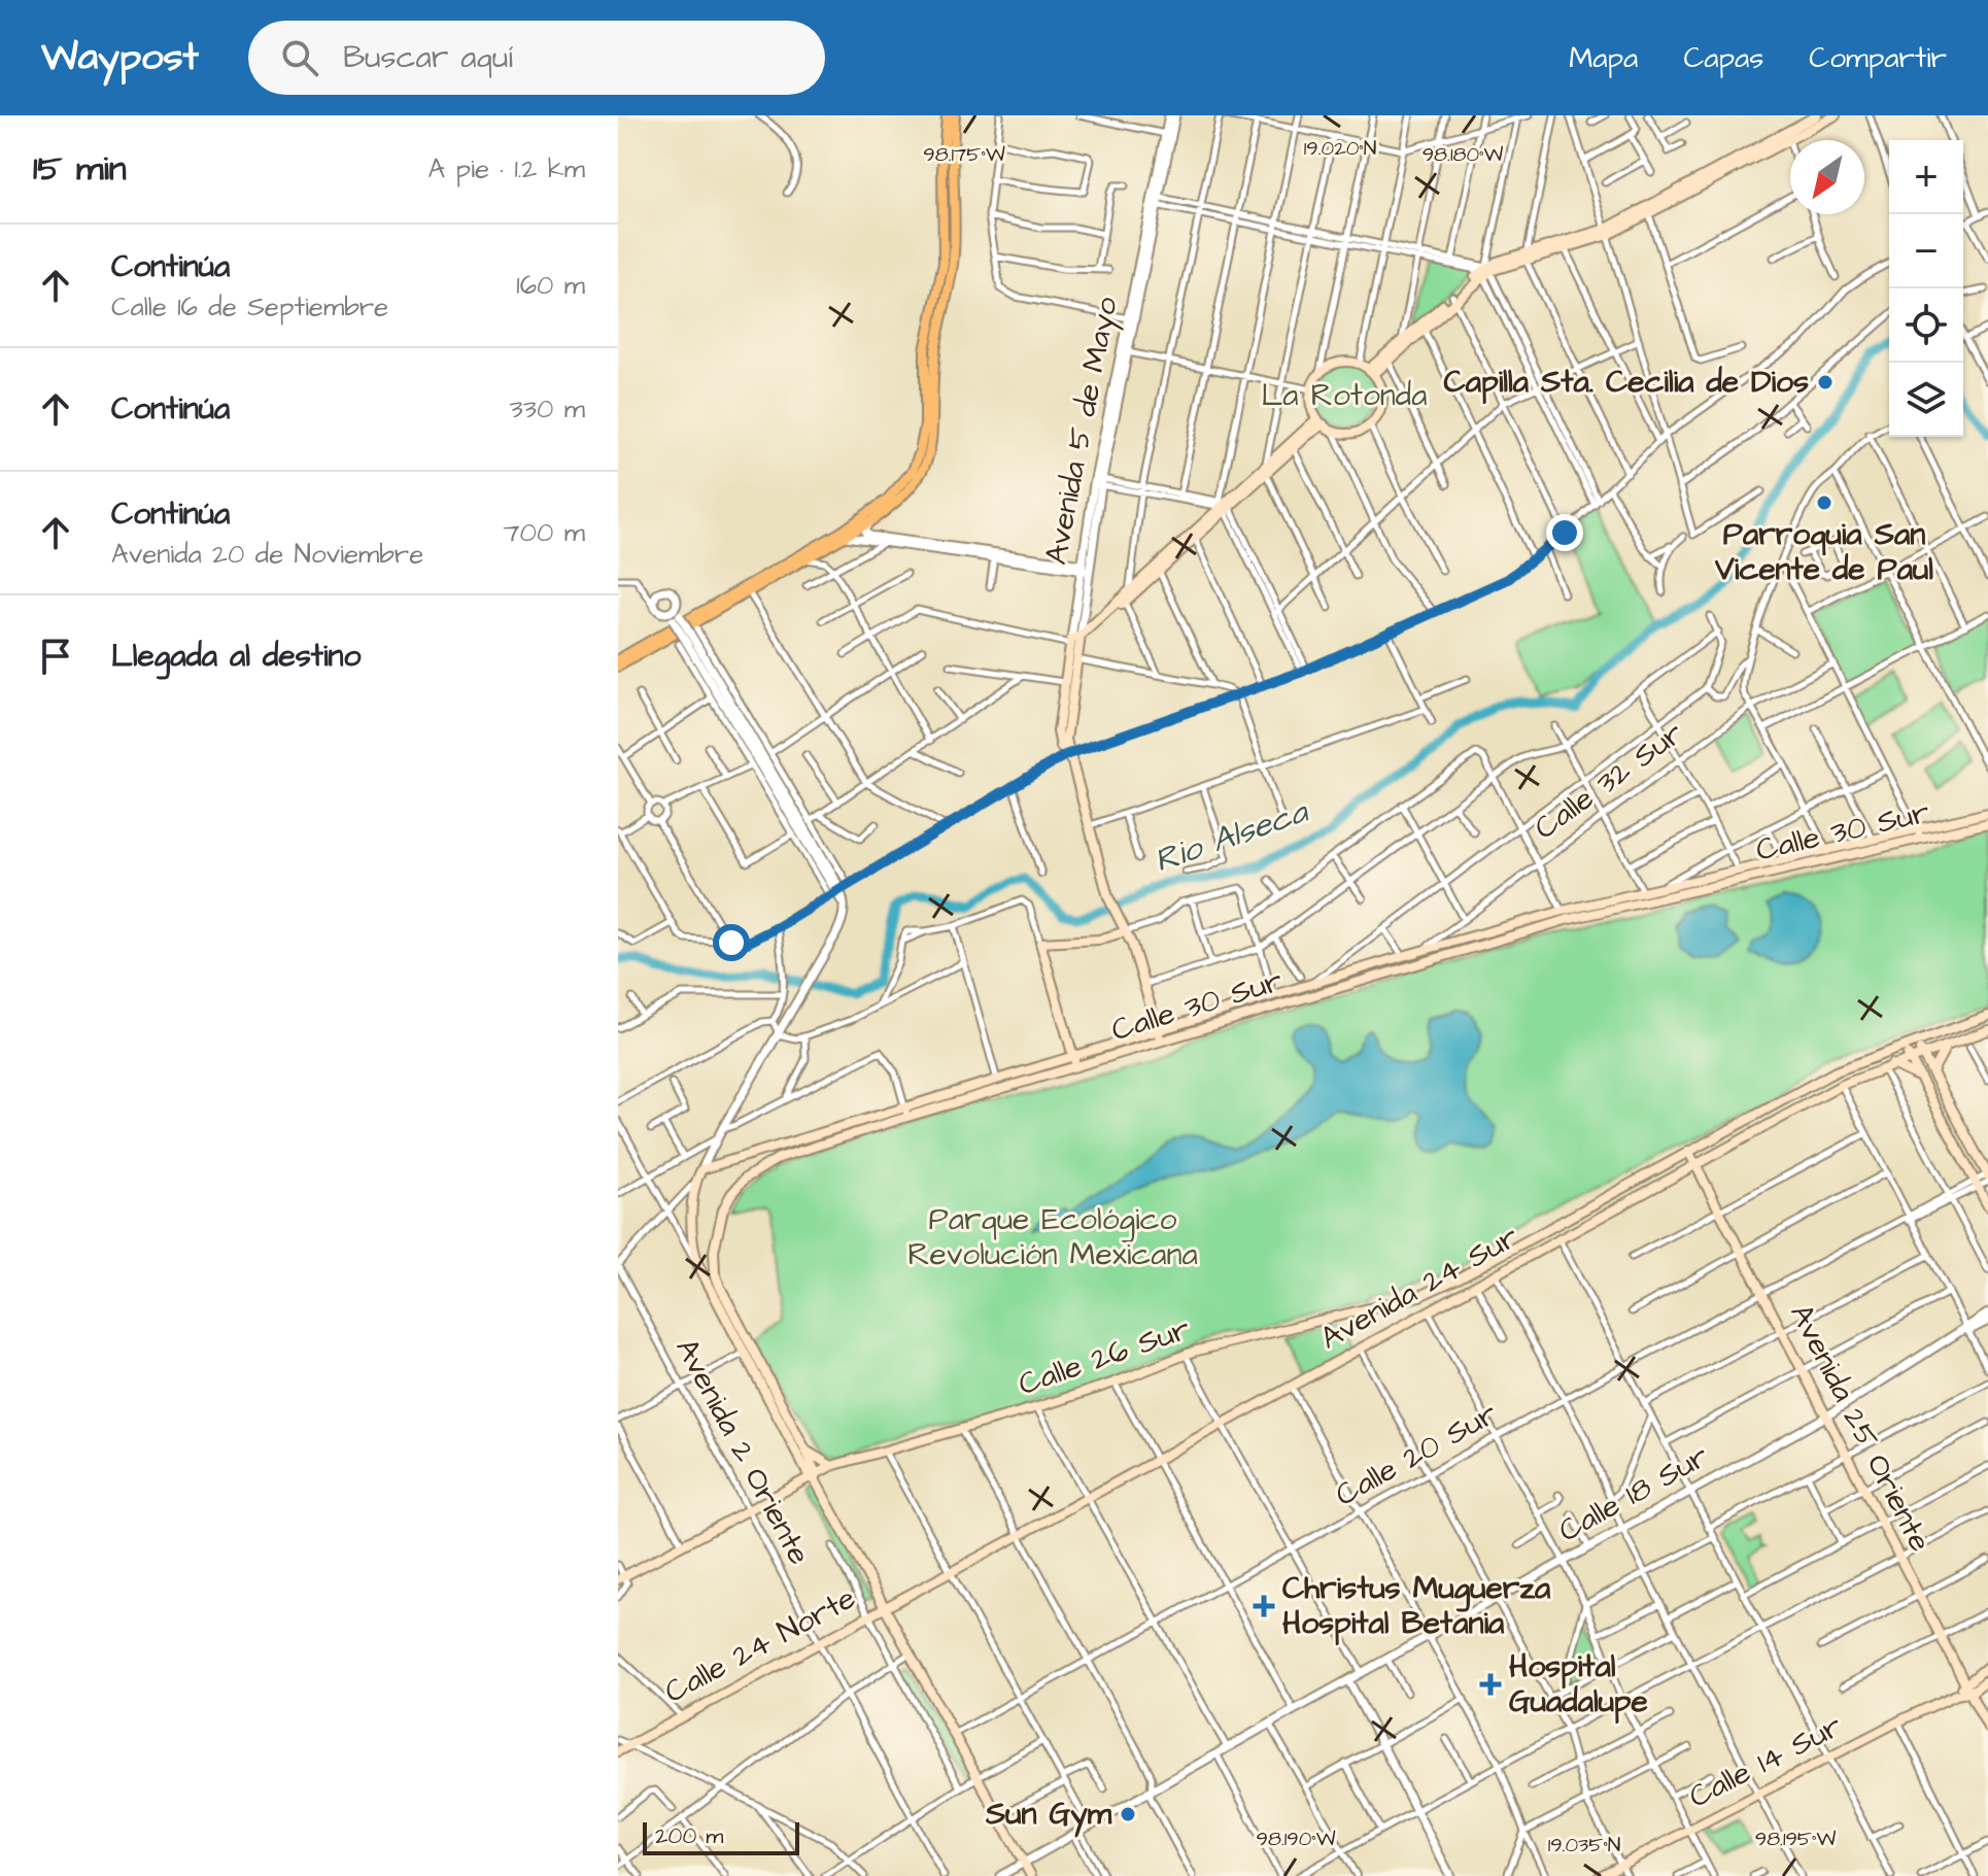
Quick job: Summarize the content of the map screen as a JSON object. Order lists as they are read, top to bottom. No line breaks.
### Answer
{"streets":{"main road":["Avenida 5 de Mayo","Calle 30 Sur","Avenida 24 Sur","Calle 26 Sur","Avenida 25 Oriente","Calle 24 Norte","Calle 14 Sur"],"street":["Calle 32 Sur","Avenida 2 Oriente","Calle 20 Sur","Calle 18 Sur"]},"crossings":[["Calle 32 Sur","Calle 30 Sur"],["Calle 30 Sur","Calle 26 Sur"],["Avenida 24 Sur","Calle 26 Sur"],["Avenida 24 Sur","Avenida 25 Oriente"],["Avenida 24 Sur","Calle 24 Norte"],["Calle 26 Sur","Avenida 2 Oriente"],["Avenida 25 Oriente","Calle 20 Sur"],["Avenida 25 Oriente","Calle 18 Sur"],["Avenida 25 Oriente","Calle 14 Sur"],["Avenida 2 Oriente","Calle 24 Norte"]],"water":["Rio Alseca"],"parks":["La Rotonda","Parque Ecológico Revolución Mexicana"],"places":{"other":["Capilla Sta. Cecilia de Dios","Parroquia San Vicente de Paul","Sun Gym"],"health":["Christus Muguerza Hospital Betania","Hospital Guadalupe"]},"scale_bar":"200 m","north":"bottom left","page":{"header":"Waypost","search":"Buscar aquí","nav":["Mapa","Capas","Compartir"],"heading":["15 min","A pie · 1.2 km"],"map_buttons":["+","−"],"list":[["Continúa","Calle 16 de Septiembre","160 m"],["Continúa","330 m"],["Continúa","Avenida 20 de Noviembre","700 m"],"Llegada al destino"],"scale":"200 m"},"coordinates":["19.020°N","98.175°W","98.180°W","98.190°W","98.195°W","19.035°N"]}
